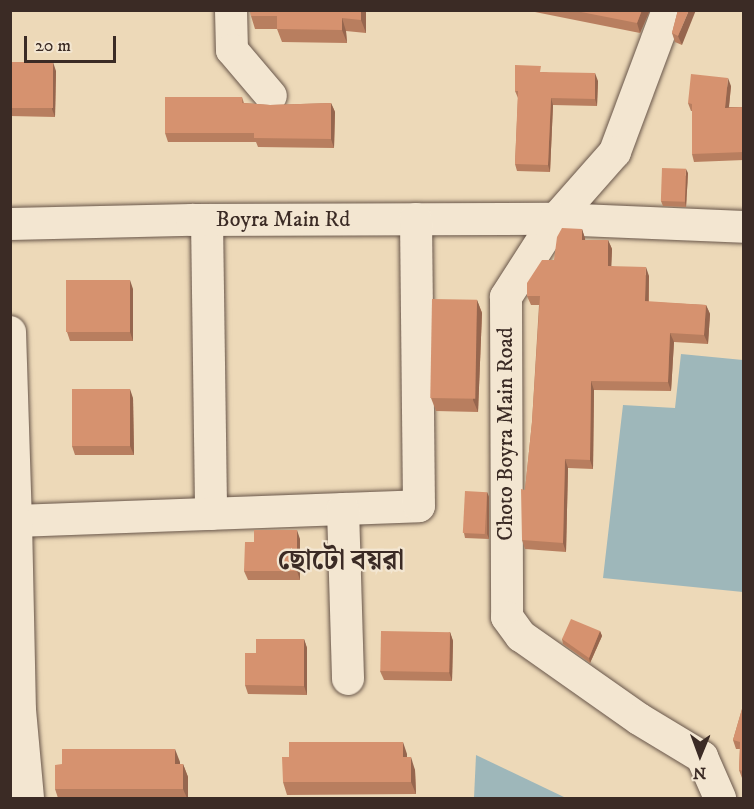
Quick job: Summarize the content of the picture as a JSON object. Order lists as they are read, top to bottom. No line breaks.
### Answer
{"streets":{"street":["Boyra Main Rd","Choto Boyra Main Road"]},"crossings":[["Boyra Main Rd","Choto Boyra Main Road"]],"districts":["ছোটো বয়রা"],"scale_bar":"20 m","north":"bottom"}
